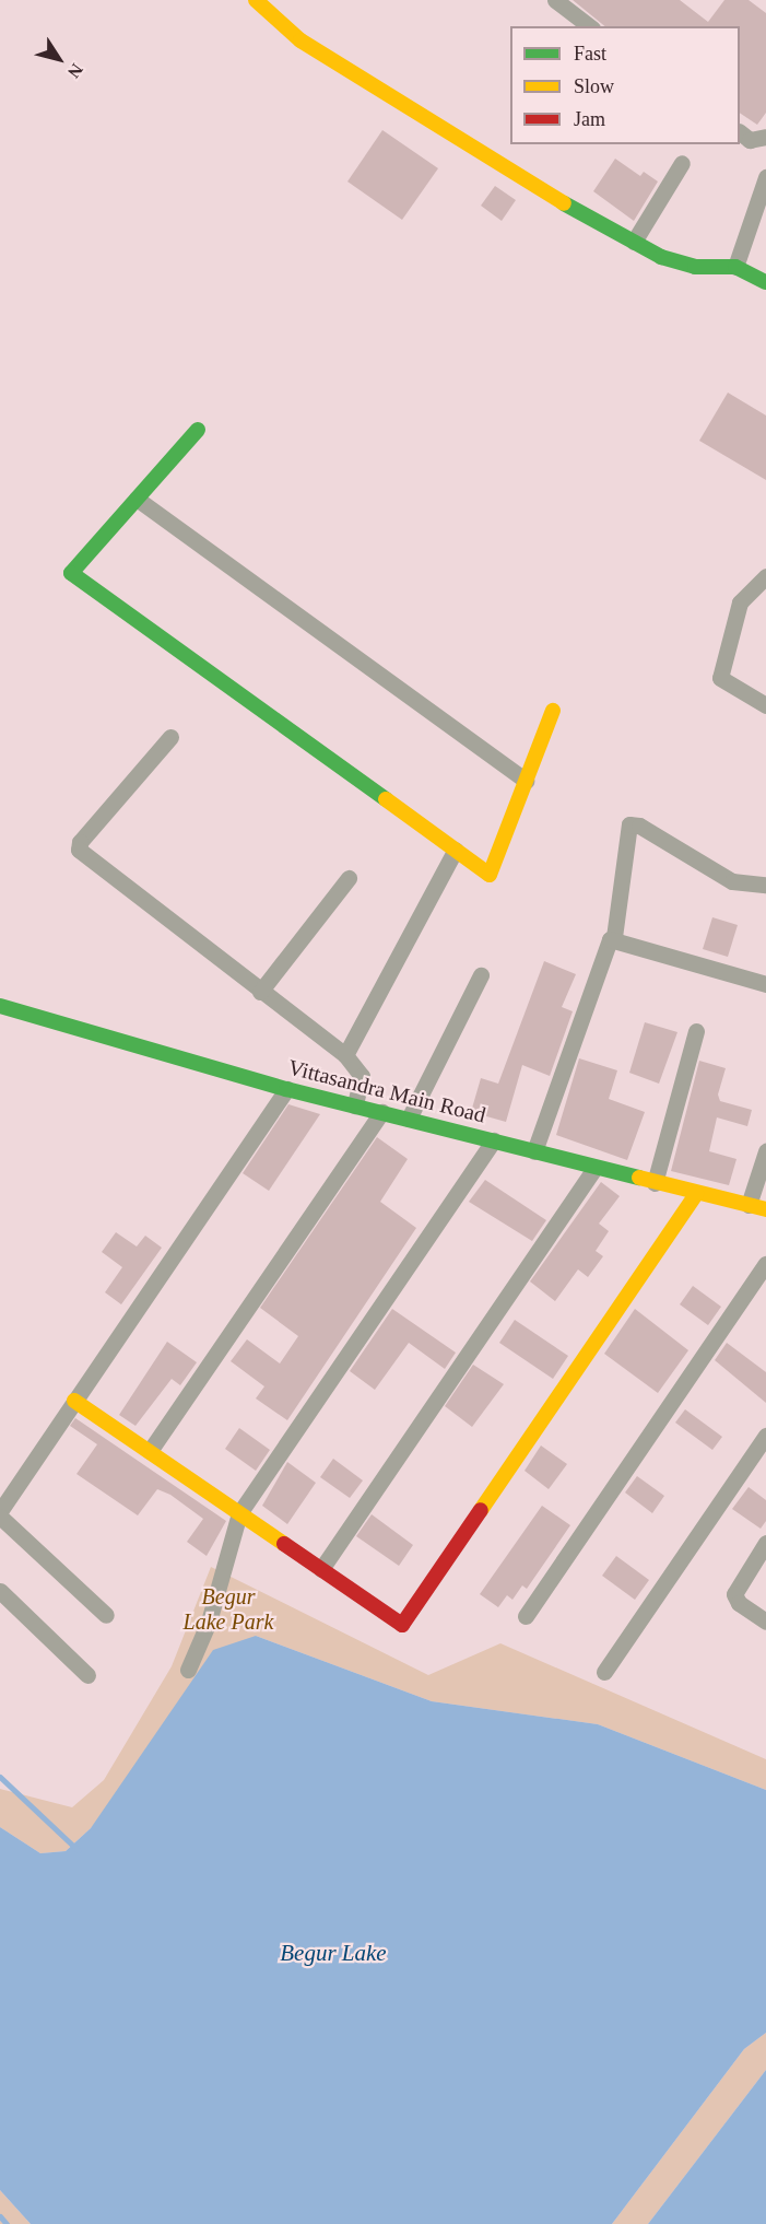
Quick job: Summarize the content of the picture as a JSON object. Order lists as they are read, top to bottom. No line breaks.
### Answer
{"streets":{"street":["Vittasandra Main Road"]},"water":["Begur Lake"],"parks":["Begur Lake Park"],"legend":["Fast","Slow","Jam"],"north":"bottom right"}
